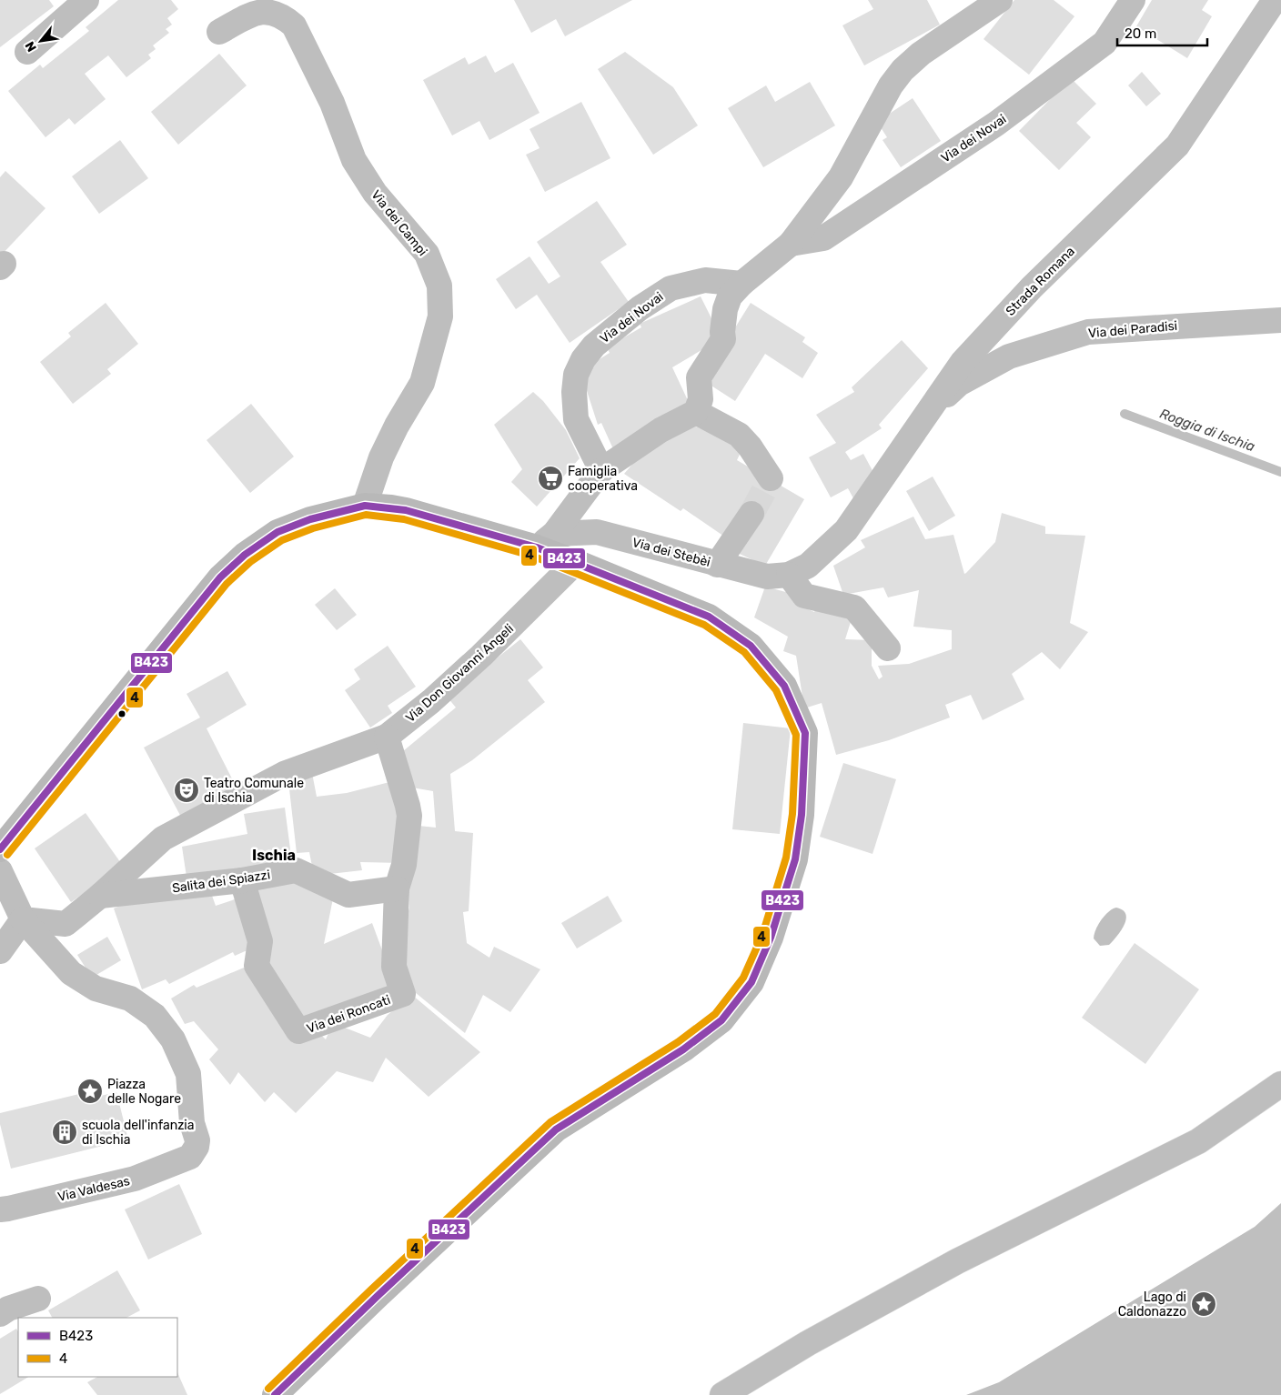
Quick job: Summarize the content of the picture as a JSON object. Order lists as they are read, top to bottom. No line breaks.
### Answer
{"streets":{"street":["Via dei Novai","Via dei Campi","Strada Romana","Via dei Paradisi","Via dei Stebèi","Via Don Giovanni Angeli","Salita dei Spiazzi","Via dei Roncati","Via Valdesas"]},"crossings":[["Strada Romana","Via dei Paradisi"],["Strada Romana","Via dei Stebèi"],["Via Don Giovanni Angeli","Salita dei Spiazzi"],["Via Don Giovanni Angeli","Via Valdesas"],["Salita dei Spiazzi","Via dei Roncati"]],"districts":["Ischia"],"water":["Roggia di Ischia"],"places":{"supermarket":["Famiglia cooperativa"],"theatre":["Teatro Comunale di Ischia"],"place":["Piazza delle Nogare","Lago di Caldonazzo"],"building":["scuola dell'infanzia di Ischia"]},"lines":["transit line B423","transit line 4"],"legend":["B423","4"],"scale_bar":"20 m","north":"bottom left"}
